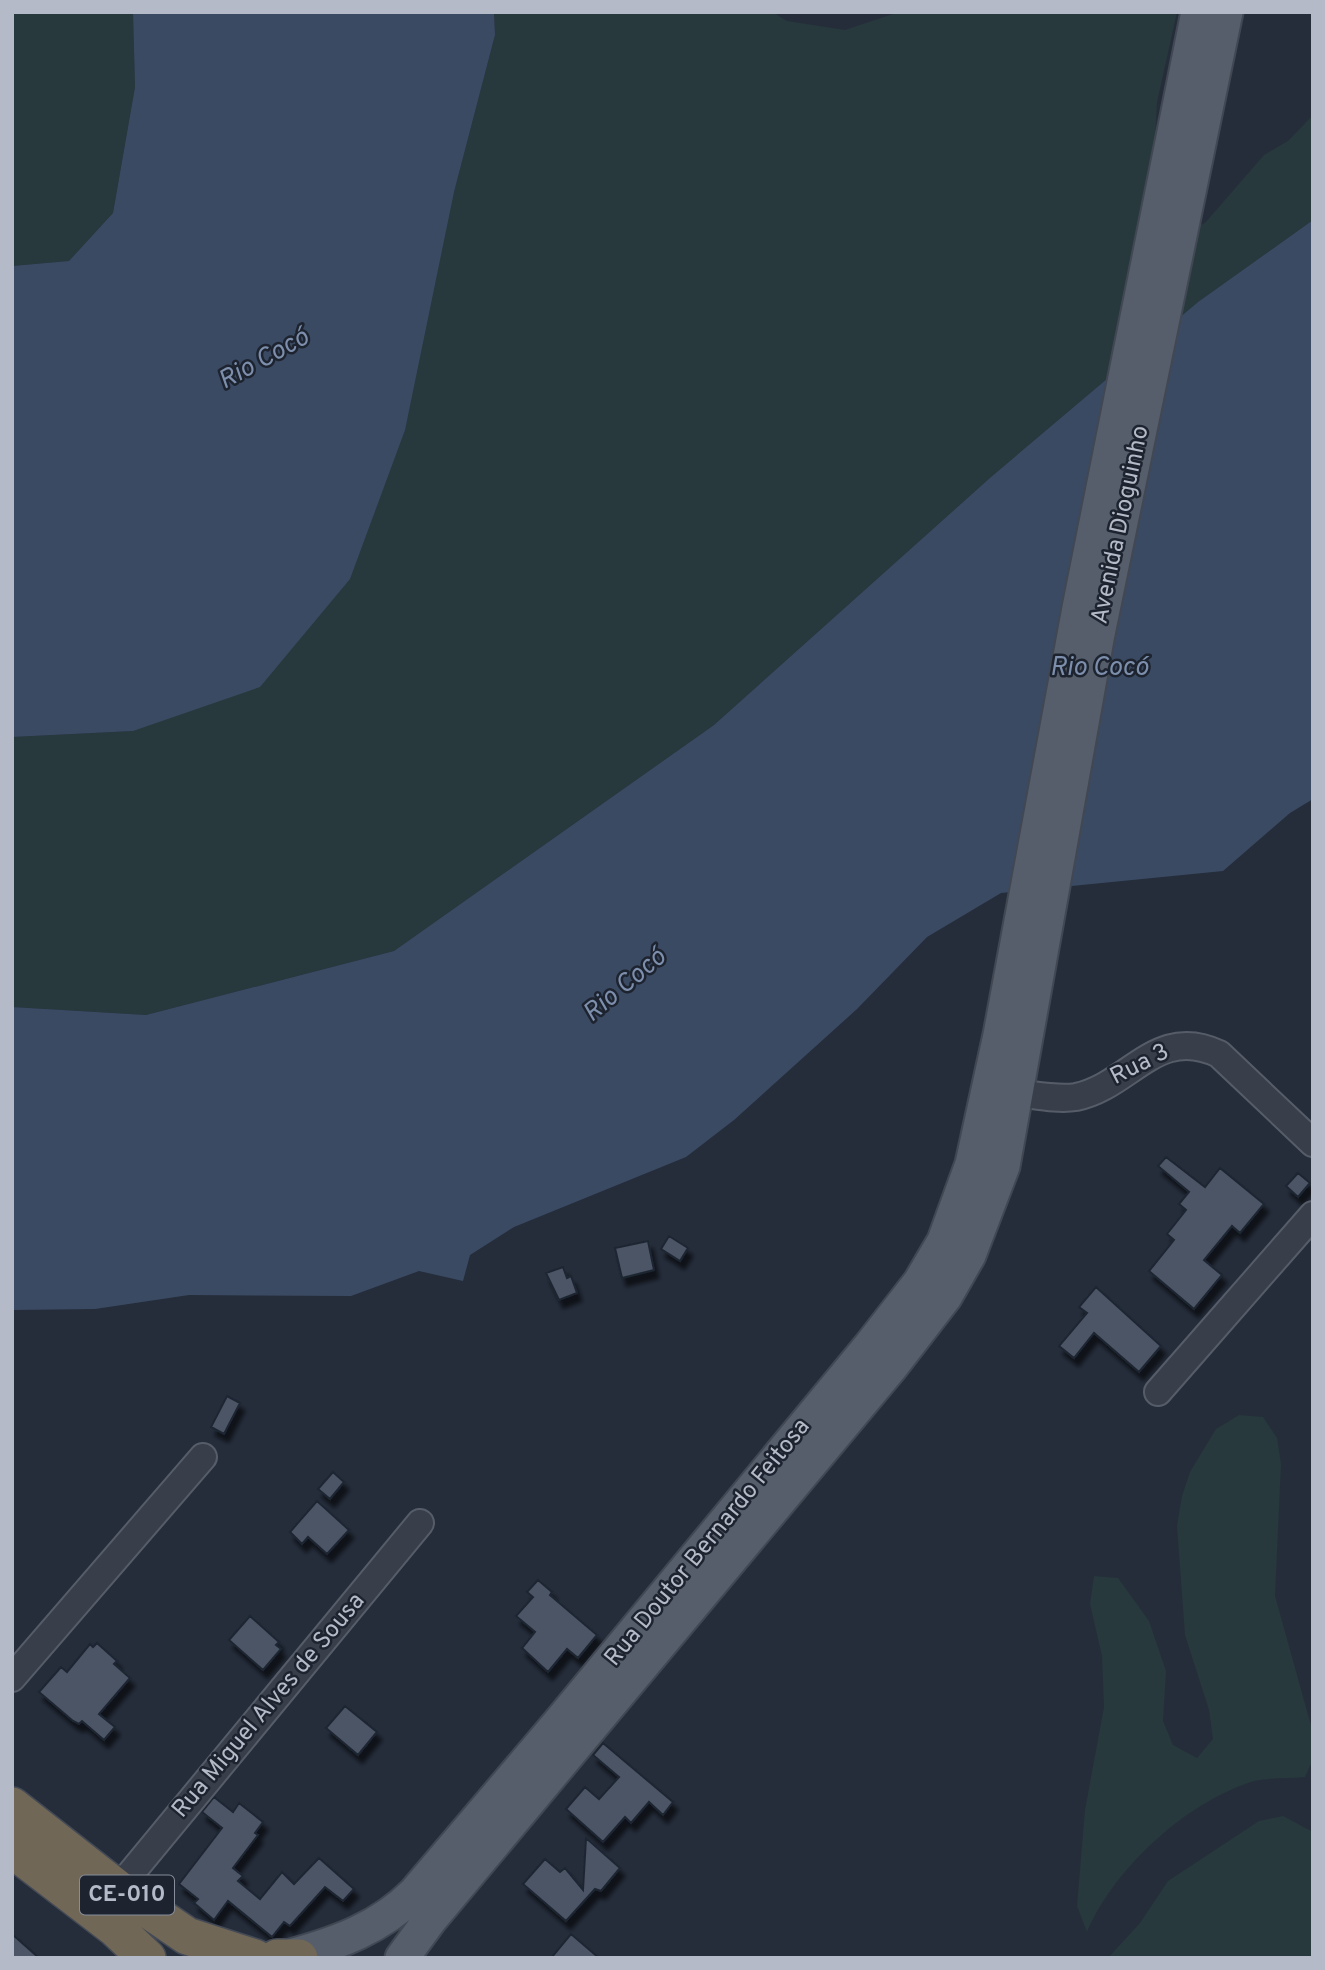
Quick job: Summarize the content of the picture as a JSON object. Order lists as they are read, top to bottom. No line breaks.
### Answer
{"streets":{"highway":["CE-010"],"main road":["Avenida Dioguinho","Rua Doutor Bernardo Feitosa"],"street":["Rua 3","Rua Miguel Alves de Sousa"]},"crossings":[["Avenida Dioguinho","Rua Doutor Bernardo Feitosa"],["Rua 3","Rua Doutor Bernardo Feitosa"],["Rua Miguel Alves de Sousa","CE-010"]],"water":["Rio Cocó"]}
